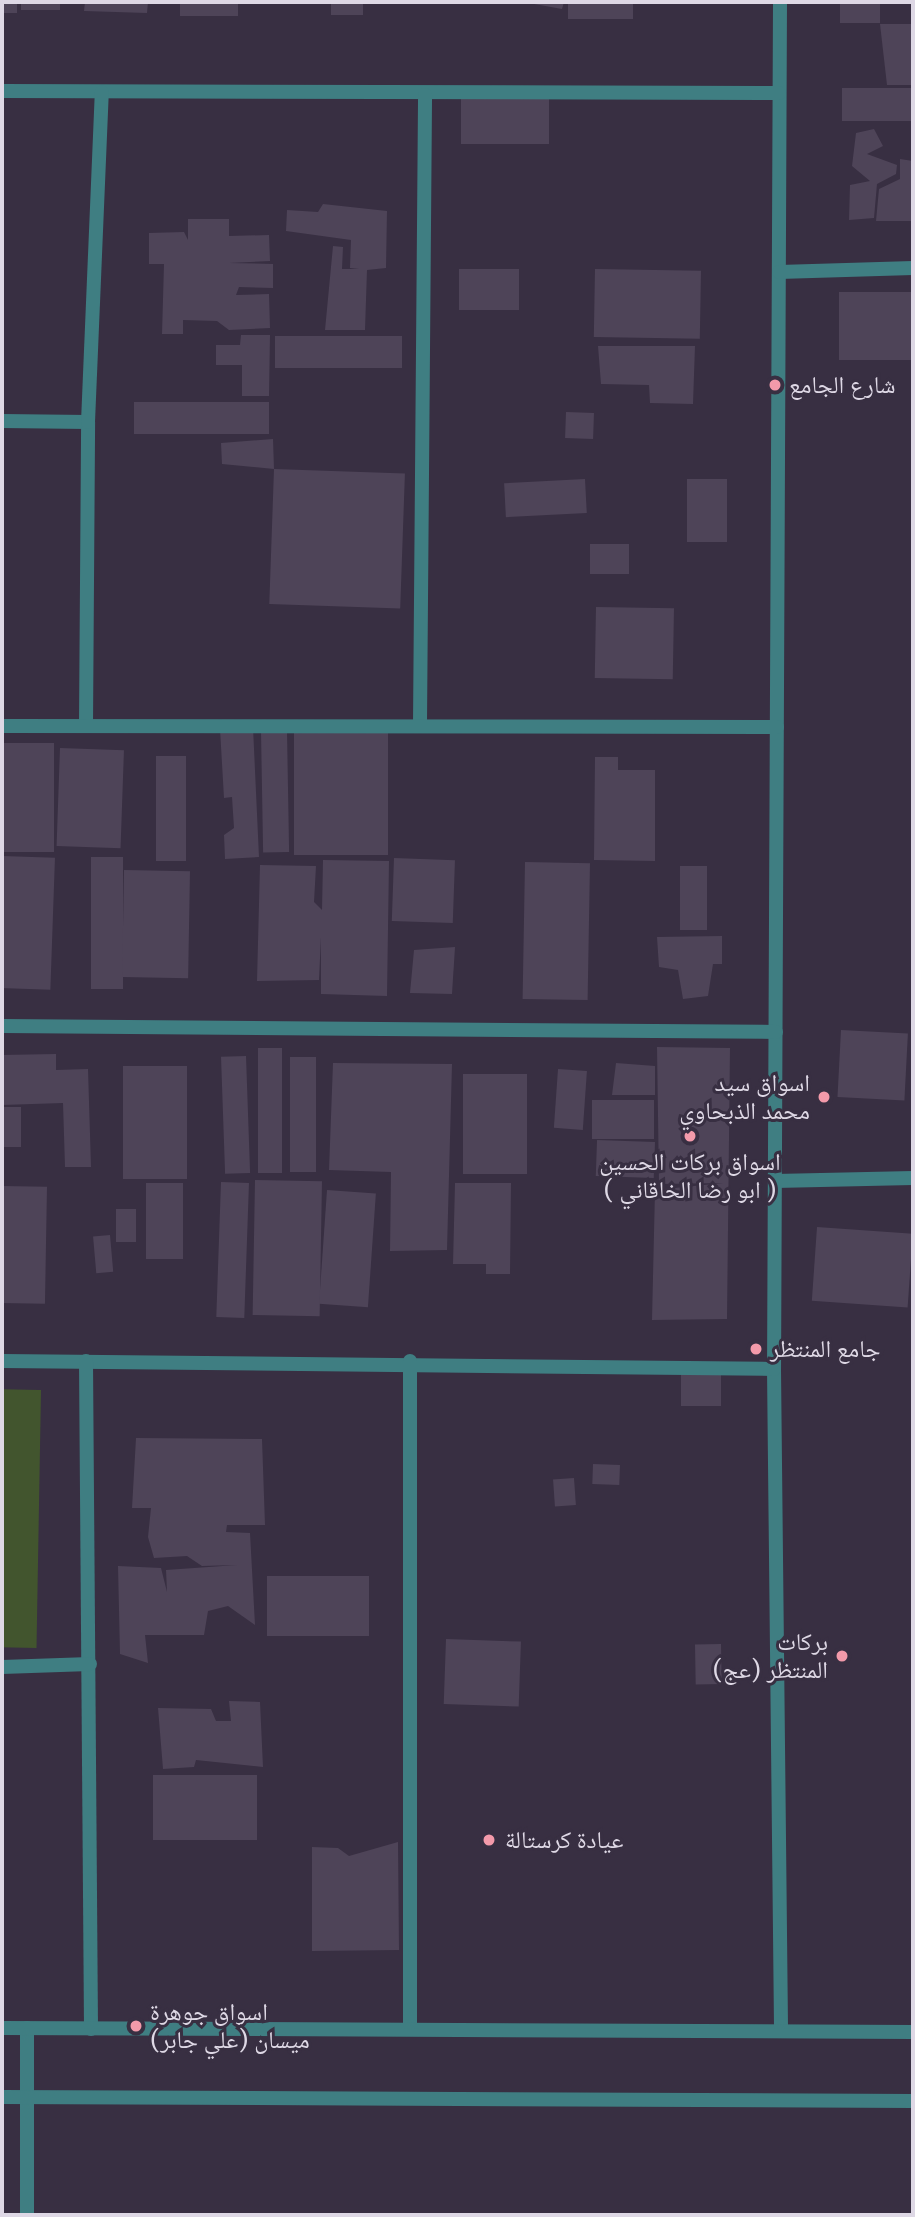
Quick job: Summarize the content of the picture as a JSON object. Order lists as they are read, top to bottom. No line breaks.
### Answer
{"places":["شارع الجامع","اسواق سيد محمد الذبحاوي","اسواق بركات الحسين ( ابو رضا الخاقاني )","جامع المنتظر","بركات المنتظر (عج)","عيادة كرستالة","اسواق جوهرة ميسان (علي جابر)"]}
